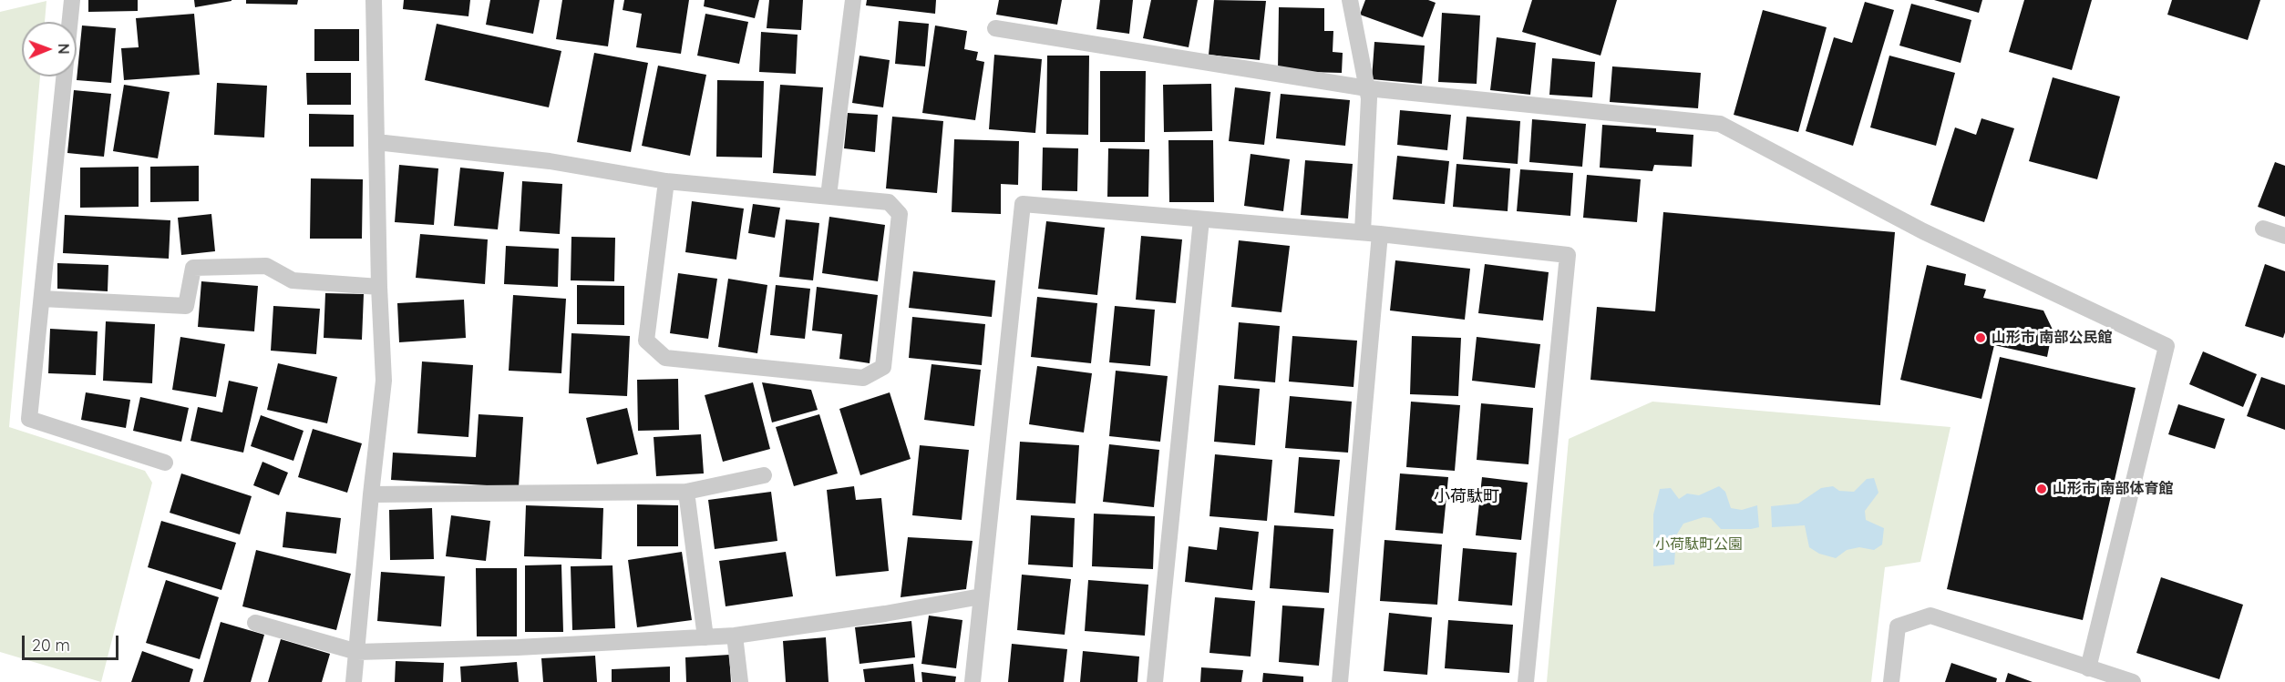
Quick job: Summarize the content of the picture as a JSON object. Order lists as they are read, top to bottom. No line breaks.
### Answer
{"districts":["小荷駄町"],"parks":["小荷駄町公園"],"places":["山形市 南部公民館","山形市 南部体育館"],"scale_bar":"20 m","north":"right"}
